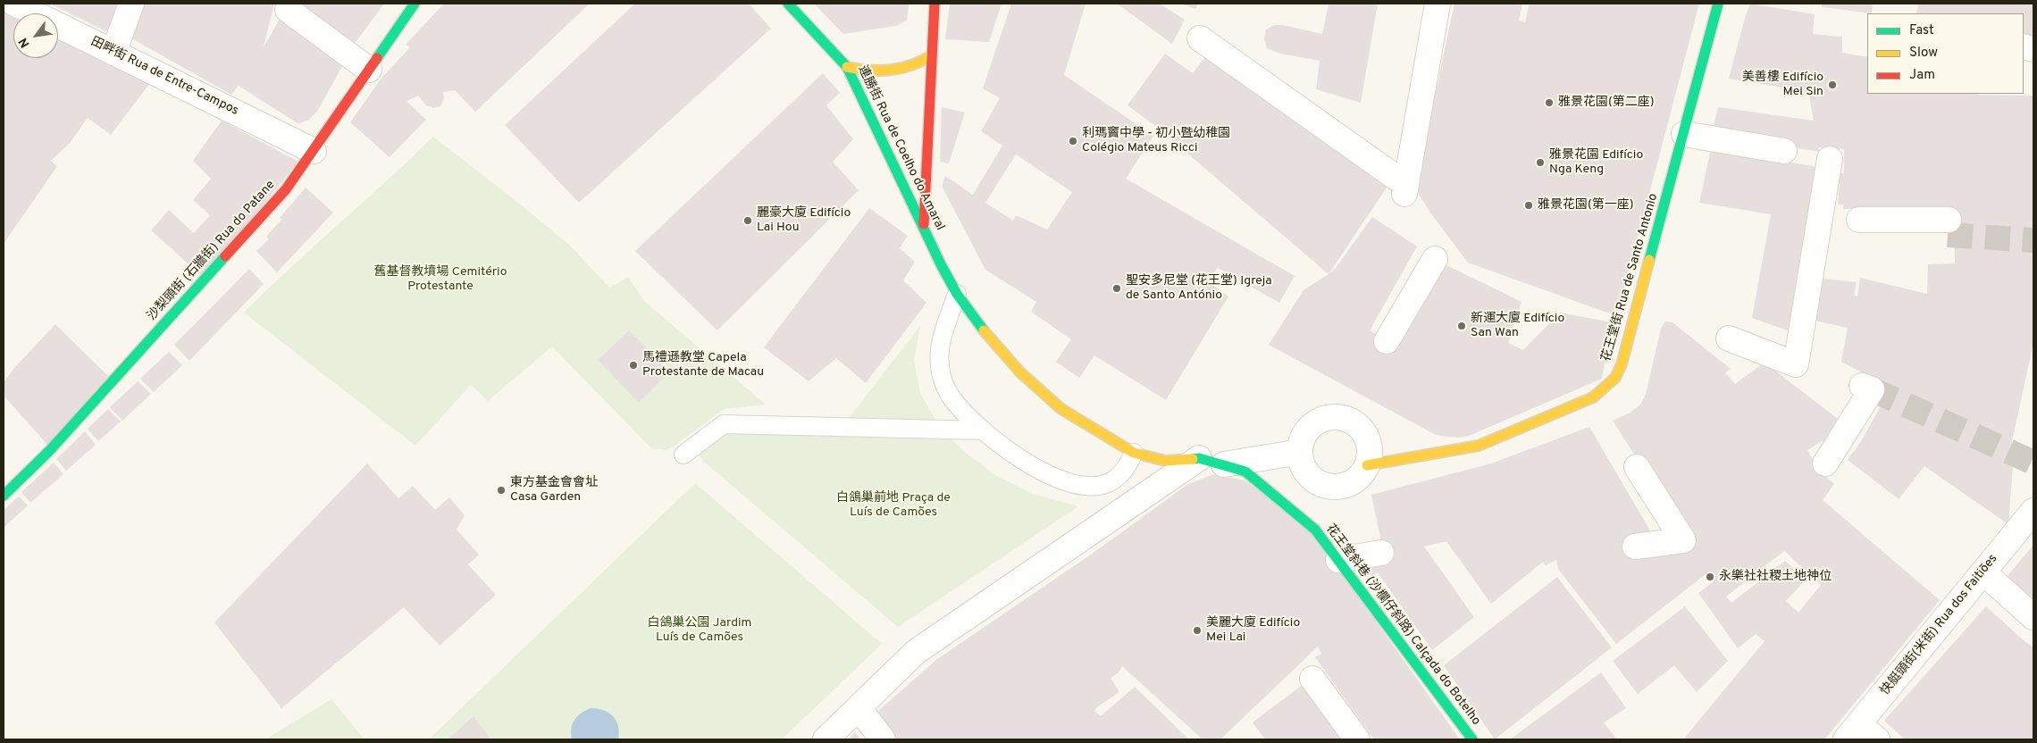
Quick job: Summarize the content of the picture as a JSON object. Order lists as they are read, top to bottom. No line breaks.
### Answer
{"streets":{"street":["田畔街 Rua de Entre-Campos","連勝街 Rua de Coelho do Amaral","沙梨頭街 (石牆街) Rua do Patane","花王堂街 Rua de Santo Antonio","花王堂斜巷 (沙欄仔斜路) Calçada do Botelho","快艇頭街(米街) Rua dos Faitiões"]},"crossings":[["田畔街 Rua de Entre-Campos","沙梨頭街 (石牆街) Rua do Patane"]],"parks":["舊基督教墳場 Cemitério Protestante","白鴿巢前地 Praça de Luís de Camões","白鴿巢公園 Jardim Luís de Camões"],"places":["美善樓 Edifício Mei Sin","雅景花園(第二座)","利瑪竇中學 - 初小暨幼稚園 Colégio Mateus Ricci","雅景花園 Edifício Nga Keng","雅景花園(第一座)","麗豪大廈 Edifício Lai Hou","聖安多尼堂 (花王堂) Igreja de Santo António","新運大廈 Edifício San Wan","馬禮遜教堂 Capela Protestante de Macau","東方基金會會址 Casa Garden","永樂社社稷土地神位","美麗大廈 Edifício Mei Lai"],"legend":["Fast","Slow","Jam"],"north":"bottom left"}
